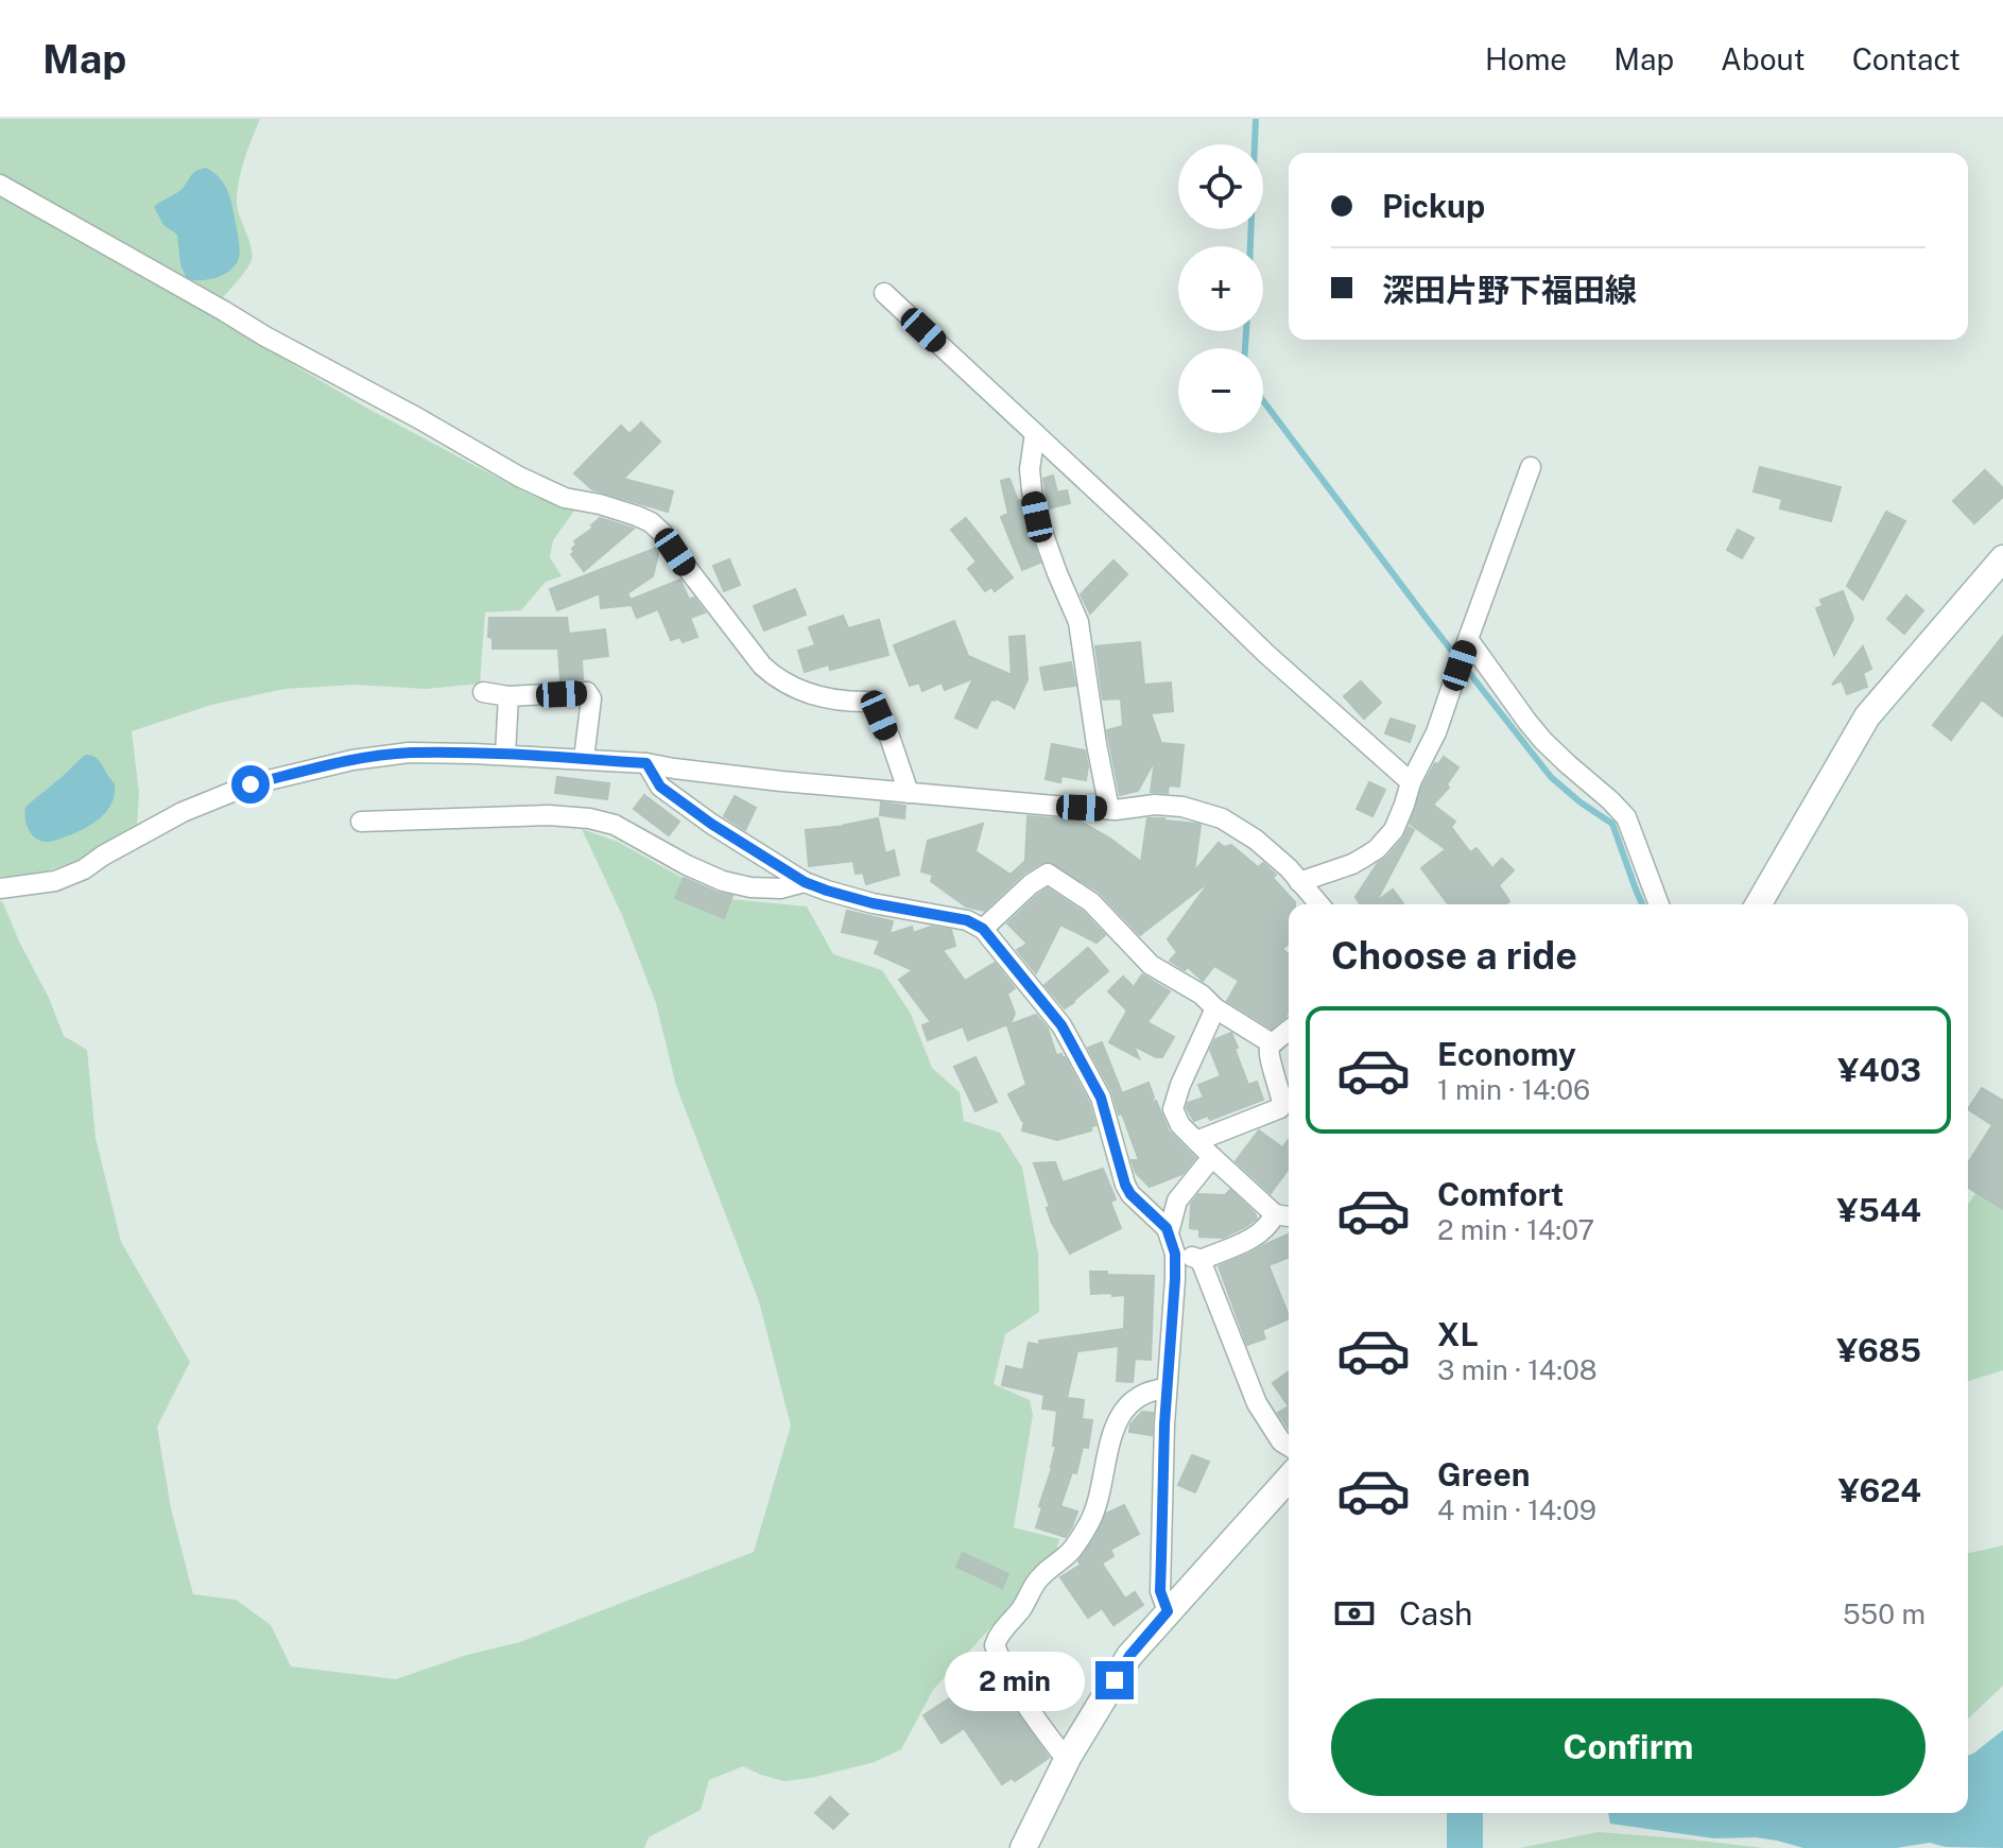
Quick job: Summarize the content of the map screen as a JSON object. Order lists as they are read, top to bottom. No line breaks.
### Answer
{"page":{"header":"Map","nav":["Home","Map","About","Contact"],"map_buttons":["+","−"],"banner":["Pickup","深田片野下福田線"],"heading":"Choose a ride","list":[{"name":"Economy","note":"1 min · 14:06","value":"¥403"},{"name":"Comfort","note":"2 min · 14:07","value":"¥544"},{"name":"XL","note":"3 min · 14:08","value":"¥685"},{"name":"Green","note":"4 min · 14:09","value":"¥624"}],"pay":["Cash","550 m"],"bubble":"2 min","buttons":"Confirm"}}
